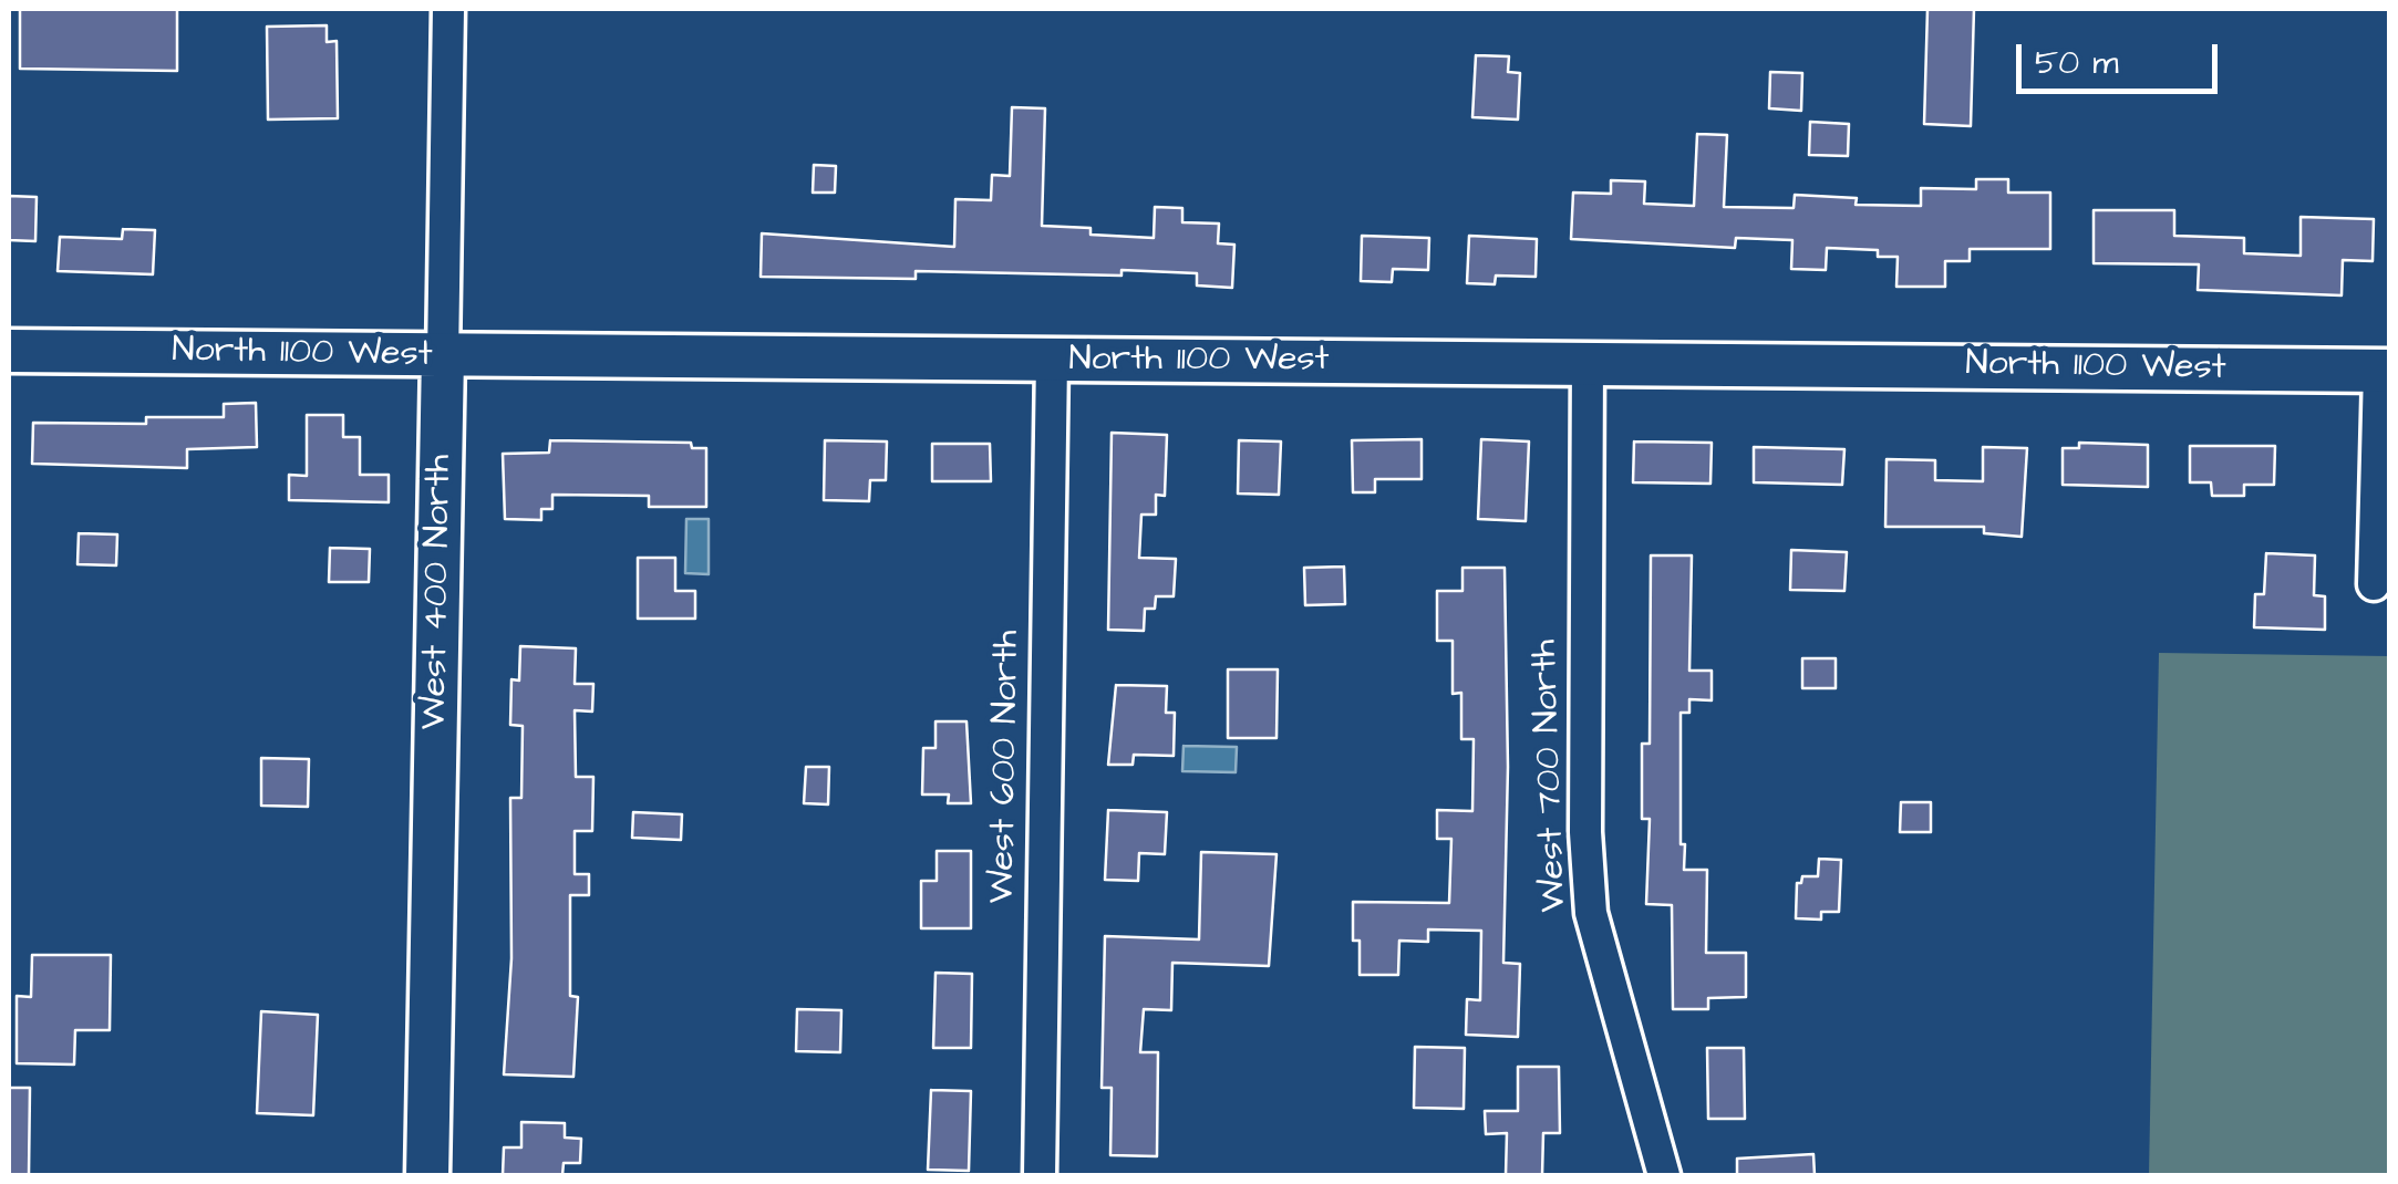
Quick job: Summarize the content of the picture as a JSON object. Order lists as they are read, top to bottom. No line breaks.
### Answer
{"streets":{"street":["North 1100 West","West 400 North","West 600 North","West 700 North"]},"crossings":[["North 1100 West","West 400 North"],["North 1100 West","West 600 North"],["North 1100 West","West 700 North"]],"scale_bar":"50 m"}
